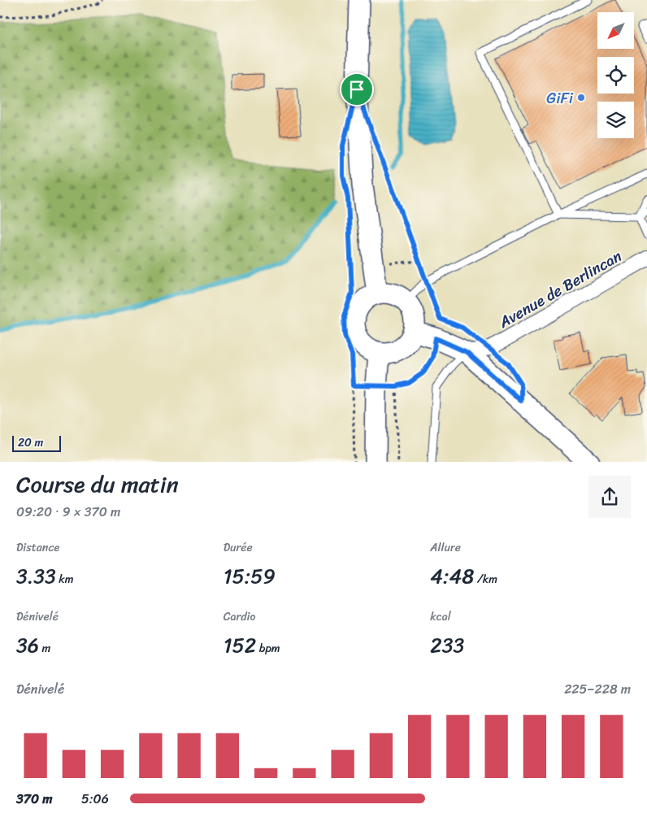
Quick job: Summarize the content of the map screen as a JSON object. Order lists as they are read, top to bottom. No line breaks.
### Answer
{"streets":{"street":["Avenue de Berlincan"]},"places":["GiFi"],"scale_bar":"20 m","north":"bottom left","page":{"scale":"20 m","heading":["Course du matin","09:20 · 9 × 370 m"],"stats":[["Distance","3.33 km"],["Durée","15:59"],["Allure","4:48 /km"],["Dénivelé","36 m"],["Cardio","152 bpm"],["kcal","233"]],"chart":["Dénivelé","225–228 m"],"list":[{"name":"370 m","note":"5:06"}]}}
